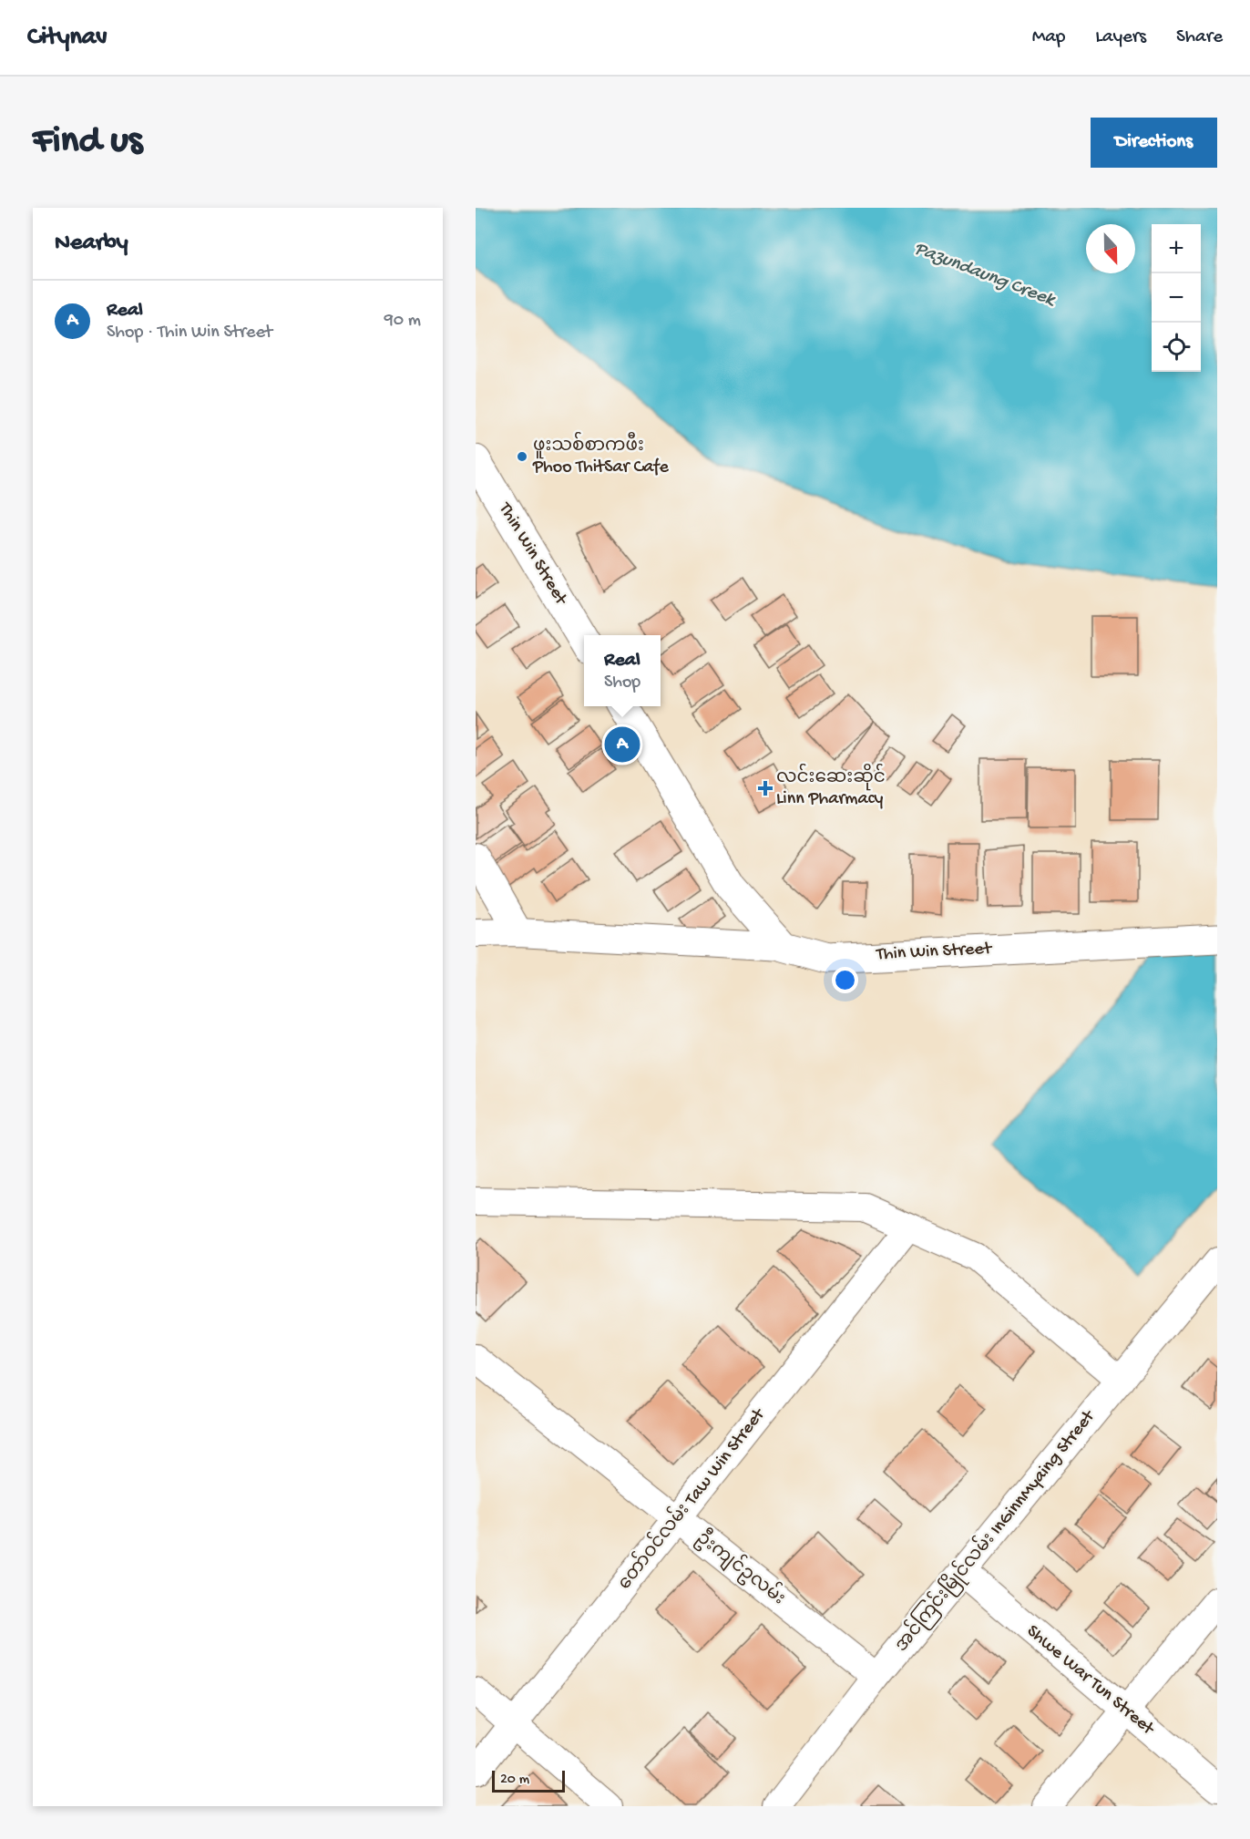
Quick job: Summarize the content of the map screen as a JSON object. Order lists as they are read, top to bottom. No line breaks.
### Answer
{"streets":{"main road":["Thin Win Street"],"street":["တော်ဝင်လမ်း Taw Win Street","အင်ကြင်းမြိုင်လမ်း InGinnMyaing Street","ဦးကျင်ဥလမ်း","Shwe War Tun Street"]},"crossings":[["တော်ဝင်လမ်း Taw Win Street","ဦးကျင်ဥလမ်း"],["အင်ကြင်းမြိုင်လမ်း InGinnMyaing Street","ဦးကျင်ဥလမ်း"],["အင်ကြင်းမြိုင်လမ်း InGinnMyaing Street","Shwe War Tun Street"]],"water":["Pazundaung Creek"],"places":{"other":["ဖူးသစ်စာကဖီး Phoo ThitSar Cafe"],"health":["လင်းဆေးဆိုင် Linn Pharmacy"]},"scale_bar":"20 m","north":"bottom","page":{"header":"Citynav","nav":["Map","Layers","Share"],"buttons":"Directions","title":"Find us","heading":"Nearby","map_buttons":["+","−"],"list":[{"mark":"A","name":"Real","note":"Shop · Thin Win Street","value":"90 m"}],"popup":["Real","Shop"],"pins":"A","scale":"20 m"}}
